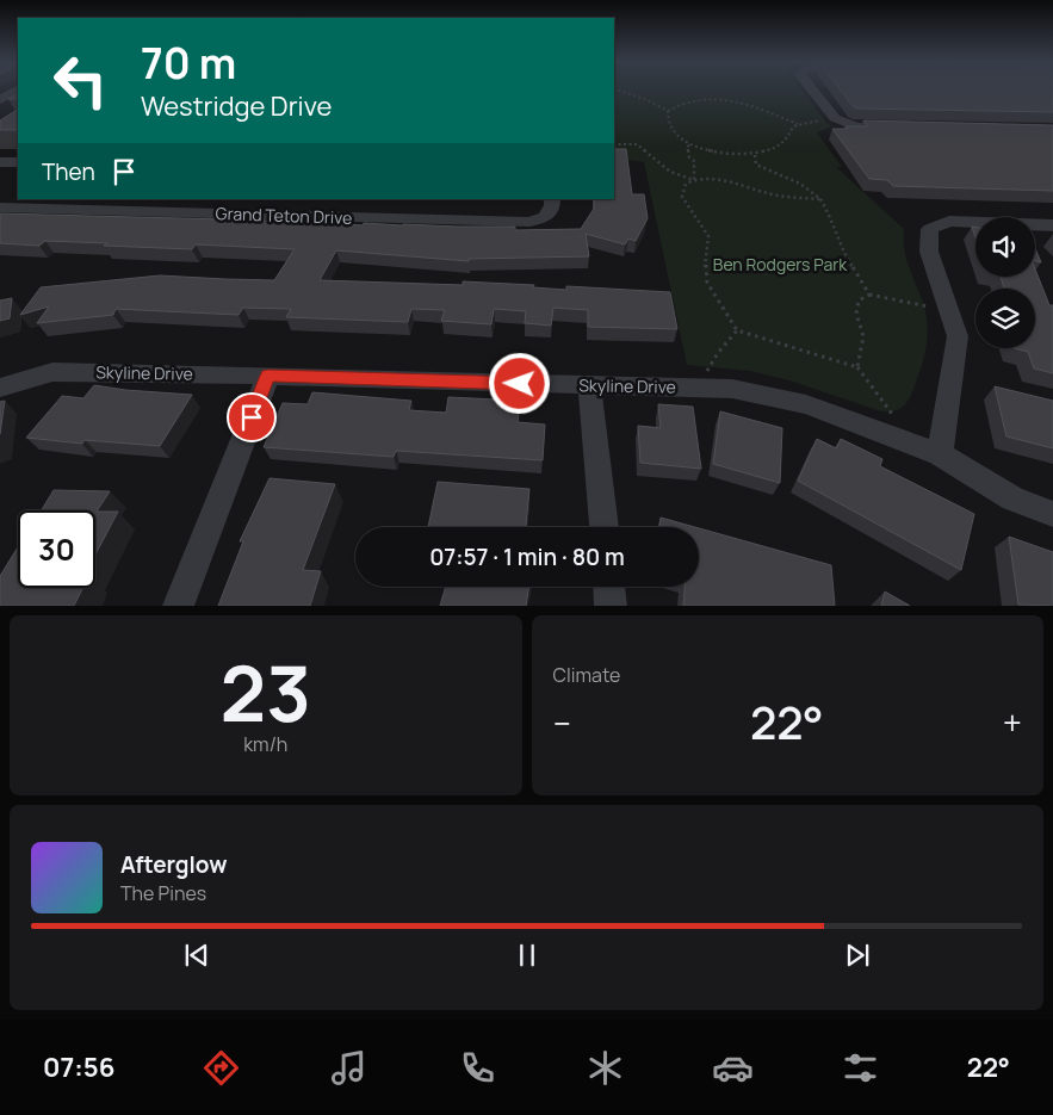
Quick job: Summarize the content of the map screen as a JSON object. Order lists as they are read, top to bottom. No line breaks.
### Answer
{"streets":{"street":["Grand Teton Drive","Skyline Drive"]},"parks":["Ben Rodgers Park"],"page":{"turn":["70 m","Westridge Drive"],"then":"Then","limit":"30","trip":"07:57 · 1 min · 80 m","tile":[["23","km/h"],"Climate"],"heat":["−","22°","+"],"song":["Afterglow","The Pines"],"tabs":["07:56","22°"]}}
